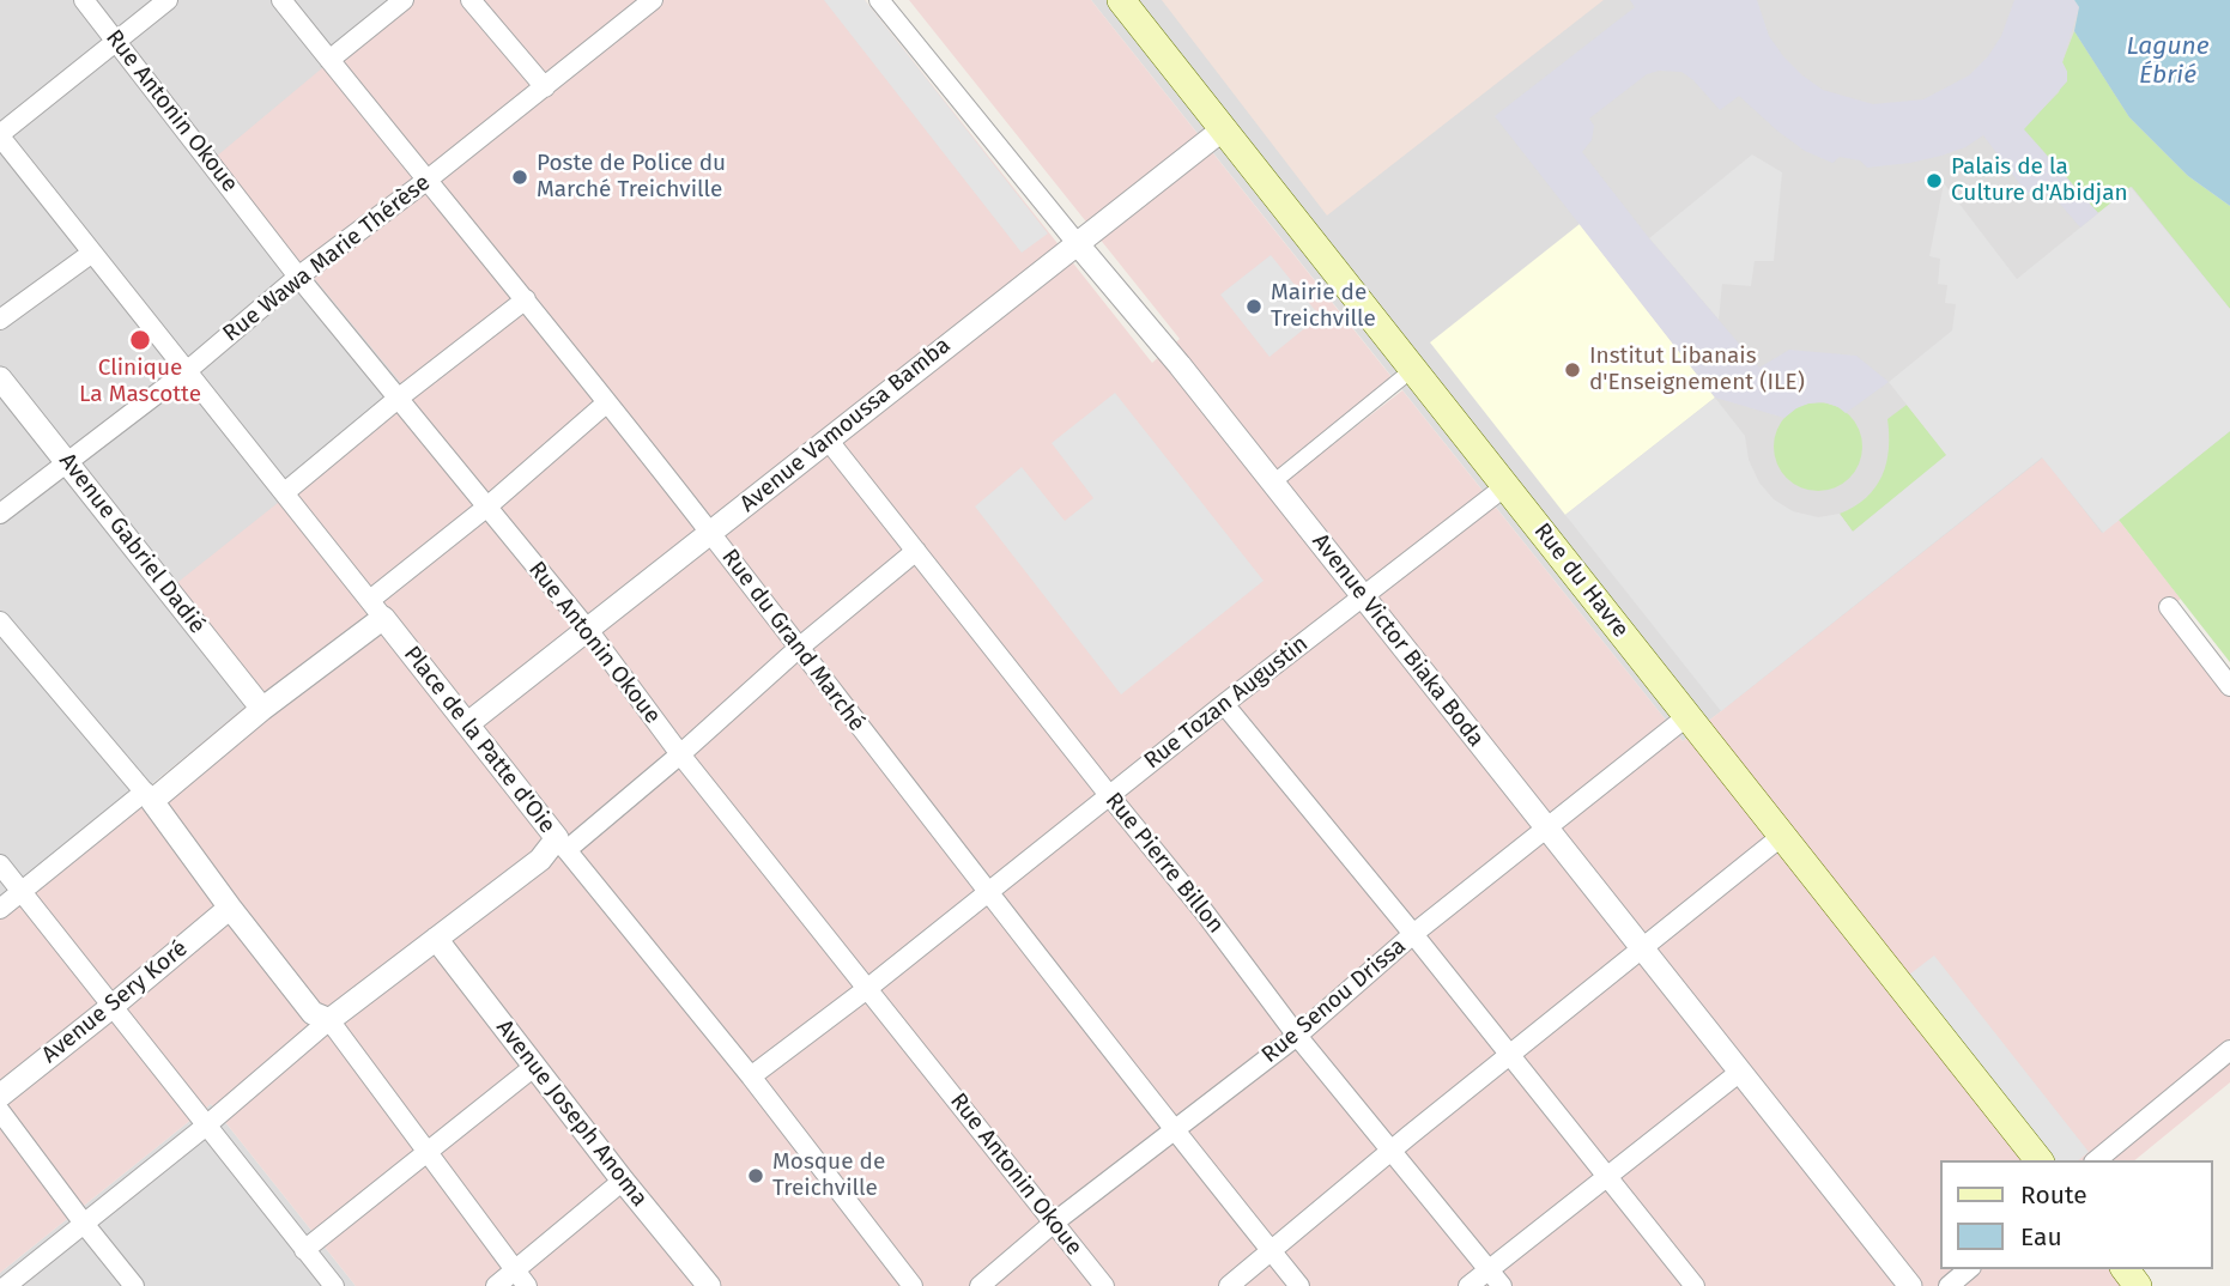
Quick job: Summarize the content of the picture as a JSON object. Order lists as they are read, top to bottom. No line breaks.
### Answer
{"streets":{"main road":["Rue du Havre"],"street":["Rue Antonin Okoue","Rue Wawa Marie Thérèse","Avenue Vamoussa Bamba","Avenue Gabriel Dadié","Rue du Grand Marché","Avenue Victor Biaka Boda","Rue Tozan Augustin","Place de la Patte d'Oie","Rue Pierre Billon","Rue Senou Drissa","Avenue Sery Koré","Avenue Joseph Anoma"]},"crossings":[["Rue Antonin Okoue","Rue Wawa Marie Thérèse"],["Rue Antonin Okoue","Avenue Vamoussa Bamba"],["Rue Antonin Okoue","Rue Tozan Augustin"],["Rue Antonin Okoue","Rue Senou Drissa"],["Rue Wawa Marie Thérèse","Avenue Gabriel Dadié"],["Rue Wawa Marie Thérèse","Rue du Grand Marché"],["Avenue Vamoussa Bamba","Rue du Havre"],["Avenue Vamoussa Bamba","Rue du Grand Marché"],["Avenue Vamoussa Bamba","Avenue Victor Biaka Boda"],["Avenue Vamoussa Bamba","Place de la Patte d'Oie"],["Avenue Vamoussa Bamba","Rue Pierre Billon"],["Rue du Havre","Rue Tozan Augustin"],["Rue du Havre","Rue Senou Drissa"],["Rue du Grand Marché","Rue Tozan Augustin"],["Rue du Grand Marché","Rue Senou Drissa"],["Avenue Victor Biaka Boda","Rue Tozan Augustin"],["Avenue Victor Biaka Boda","Rue Senou Drissa"],["Rue Tozan Augustin","Rue Pierre Billon"],["Place de la Patte d'Oie","Avenue Joseph Anoma"],["Rue Pierre Billon","Rue Senou Drissa"]],"water":["Lagune Ébrié"],"places":["Poste de Police du Marché Treichville","Palais de la Culture d'Abidjan","Mairie de Treichville","Clinique La Mascotte","Institut Libanais d'Enseignement (ILE)","Mosque de Treichville"],"legend":["Route","Eau"]}
